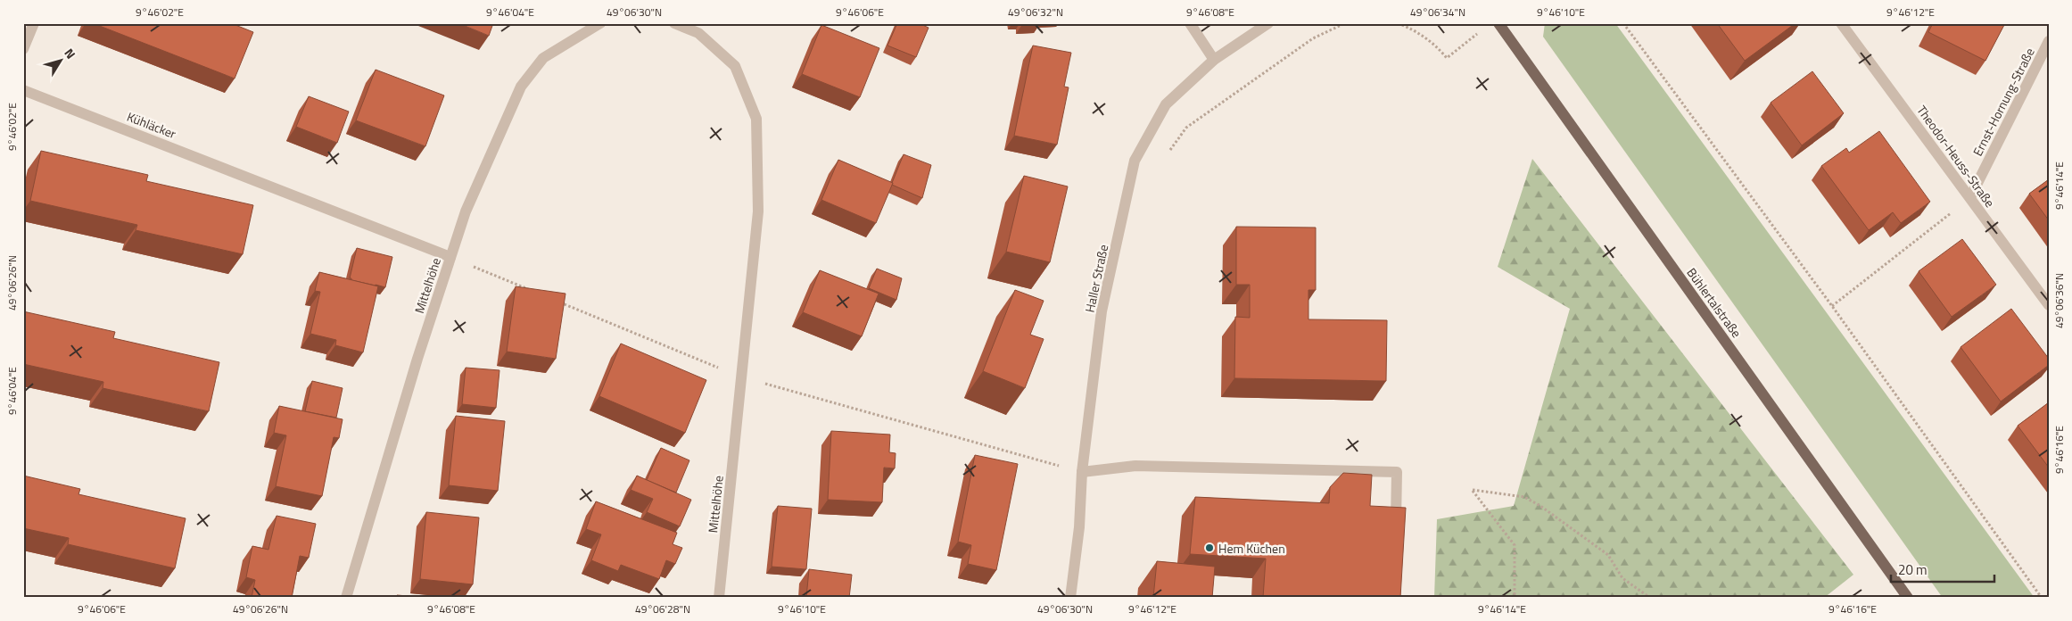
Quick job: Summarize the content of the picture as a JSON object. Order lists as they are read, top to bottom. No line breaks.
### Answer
{"streets":{"main road":["Bühlertalstraße"],"street":["Ernst-Hornung-Straße","Kühläcker","Theodor-Heuss-Straße","Haller Straße","Mittelhöhe"]},"crossings":[["Ernst-Hornung-Straße","Theodor-Heuss-Straße"],["Kühläcker","Mittelhöhe"]],"places":["Hem Küchen"],"scale_bar":"20 m","north":"top right","coordinates":["9°46'02\"E","9°46'04\"E","49°06'30\"N","9°46'06\"E","49°06'32\"N","9°46'08\"E","49°06'34\"N","9°46'10\"E","9°46'12\"E","9°46'14\"E","49°06'26\"N","49°06'36\"N","9°46'16\"E","49°06'28\"N"]}
